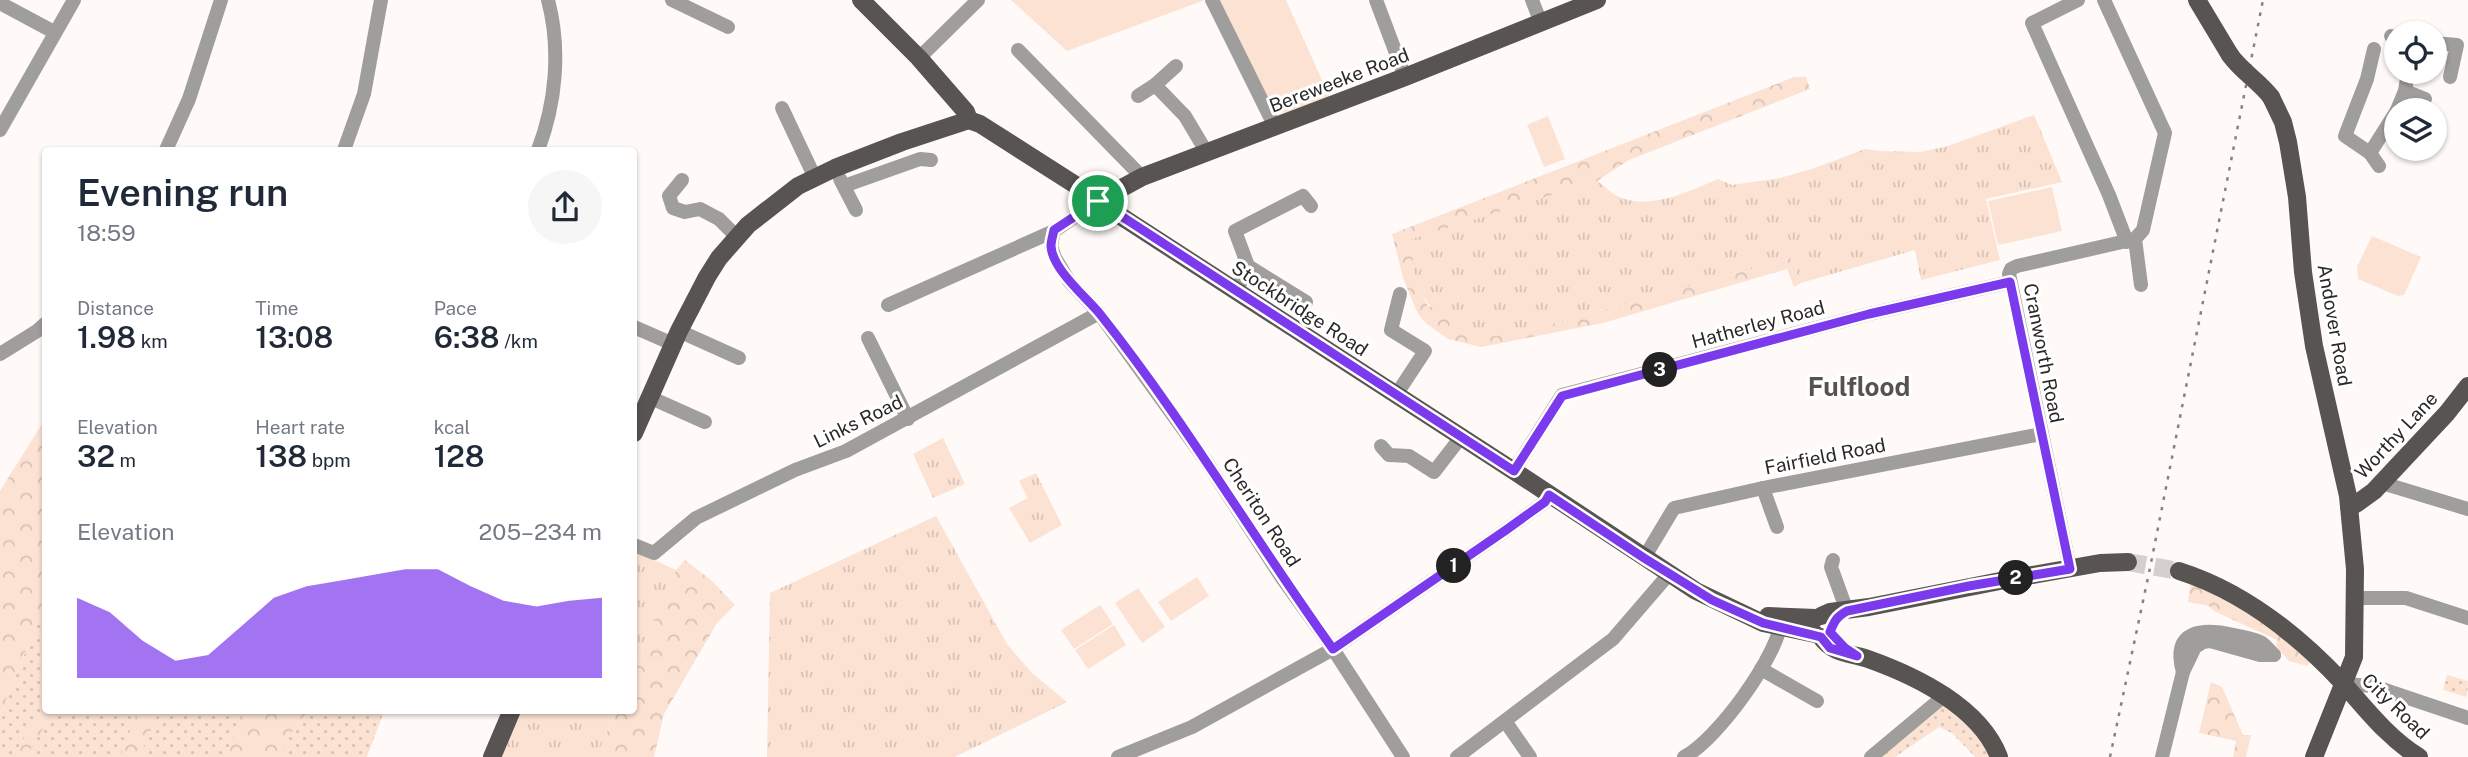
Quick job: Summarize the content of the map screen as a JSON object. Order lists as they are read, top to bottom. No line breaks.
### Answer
{"streets":{"main road":["Bereweeke Road","Stockbridge Road","Andover Road","Worthy Lane","City Road"],"street":["Hatherley Road","Cranworth Road","Links Road","Fairfield Road","Cheriton Road"]},"crossings":[["Bereweeke Road","Stockbridge Road"],["Stockbridge Road","Hatherley Road"],["Stockbridge Road","Cranworth Road"],["Stockbridge Road","Fairfield Road"],["Hatherley Road","Cranworth Road"],["Andover Road","Worthy Lane"],["Andover Road","City Road"],["Cranworth Road","Fairfield Road"],["Links Road","Cheriton Road"]],"districts":["Fulflood"],"page":{"heading":["Evening run","18:59"],"stats":[["Distance","1.98 km"],["Time","13:08"],["Pace","6:38 /km"],["Elevation","32 m"],["Heart rate","138 bpm"],["kcal","128"]],"pins":["3","1","2"],"chart":["Elevation","205–234 m"]}}
